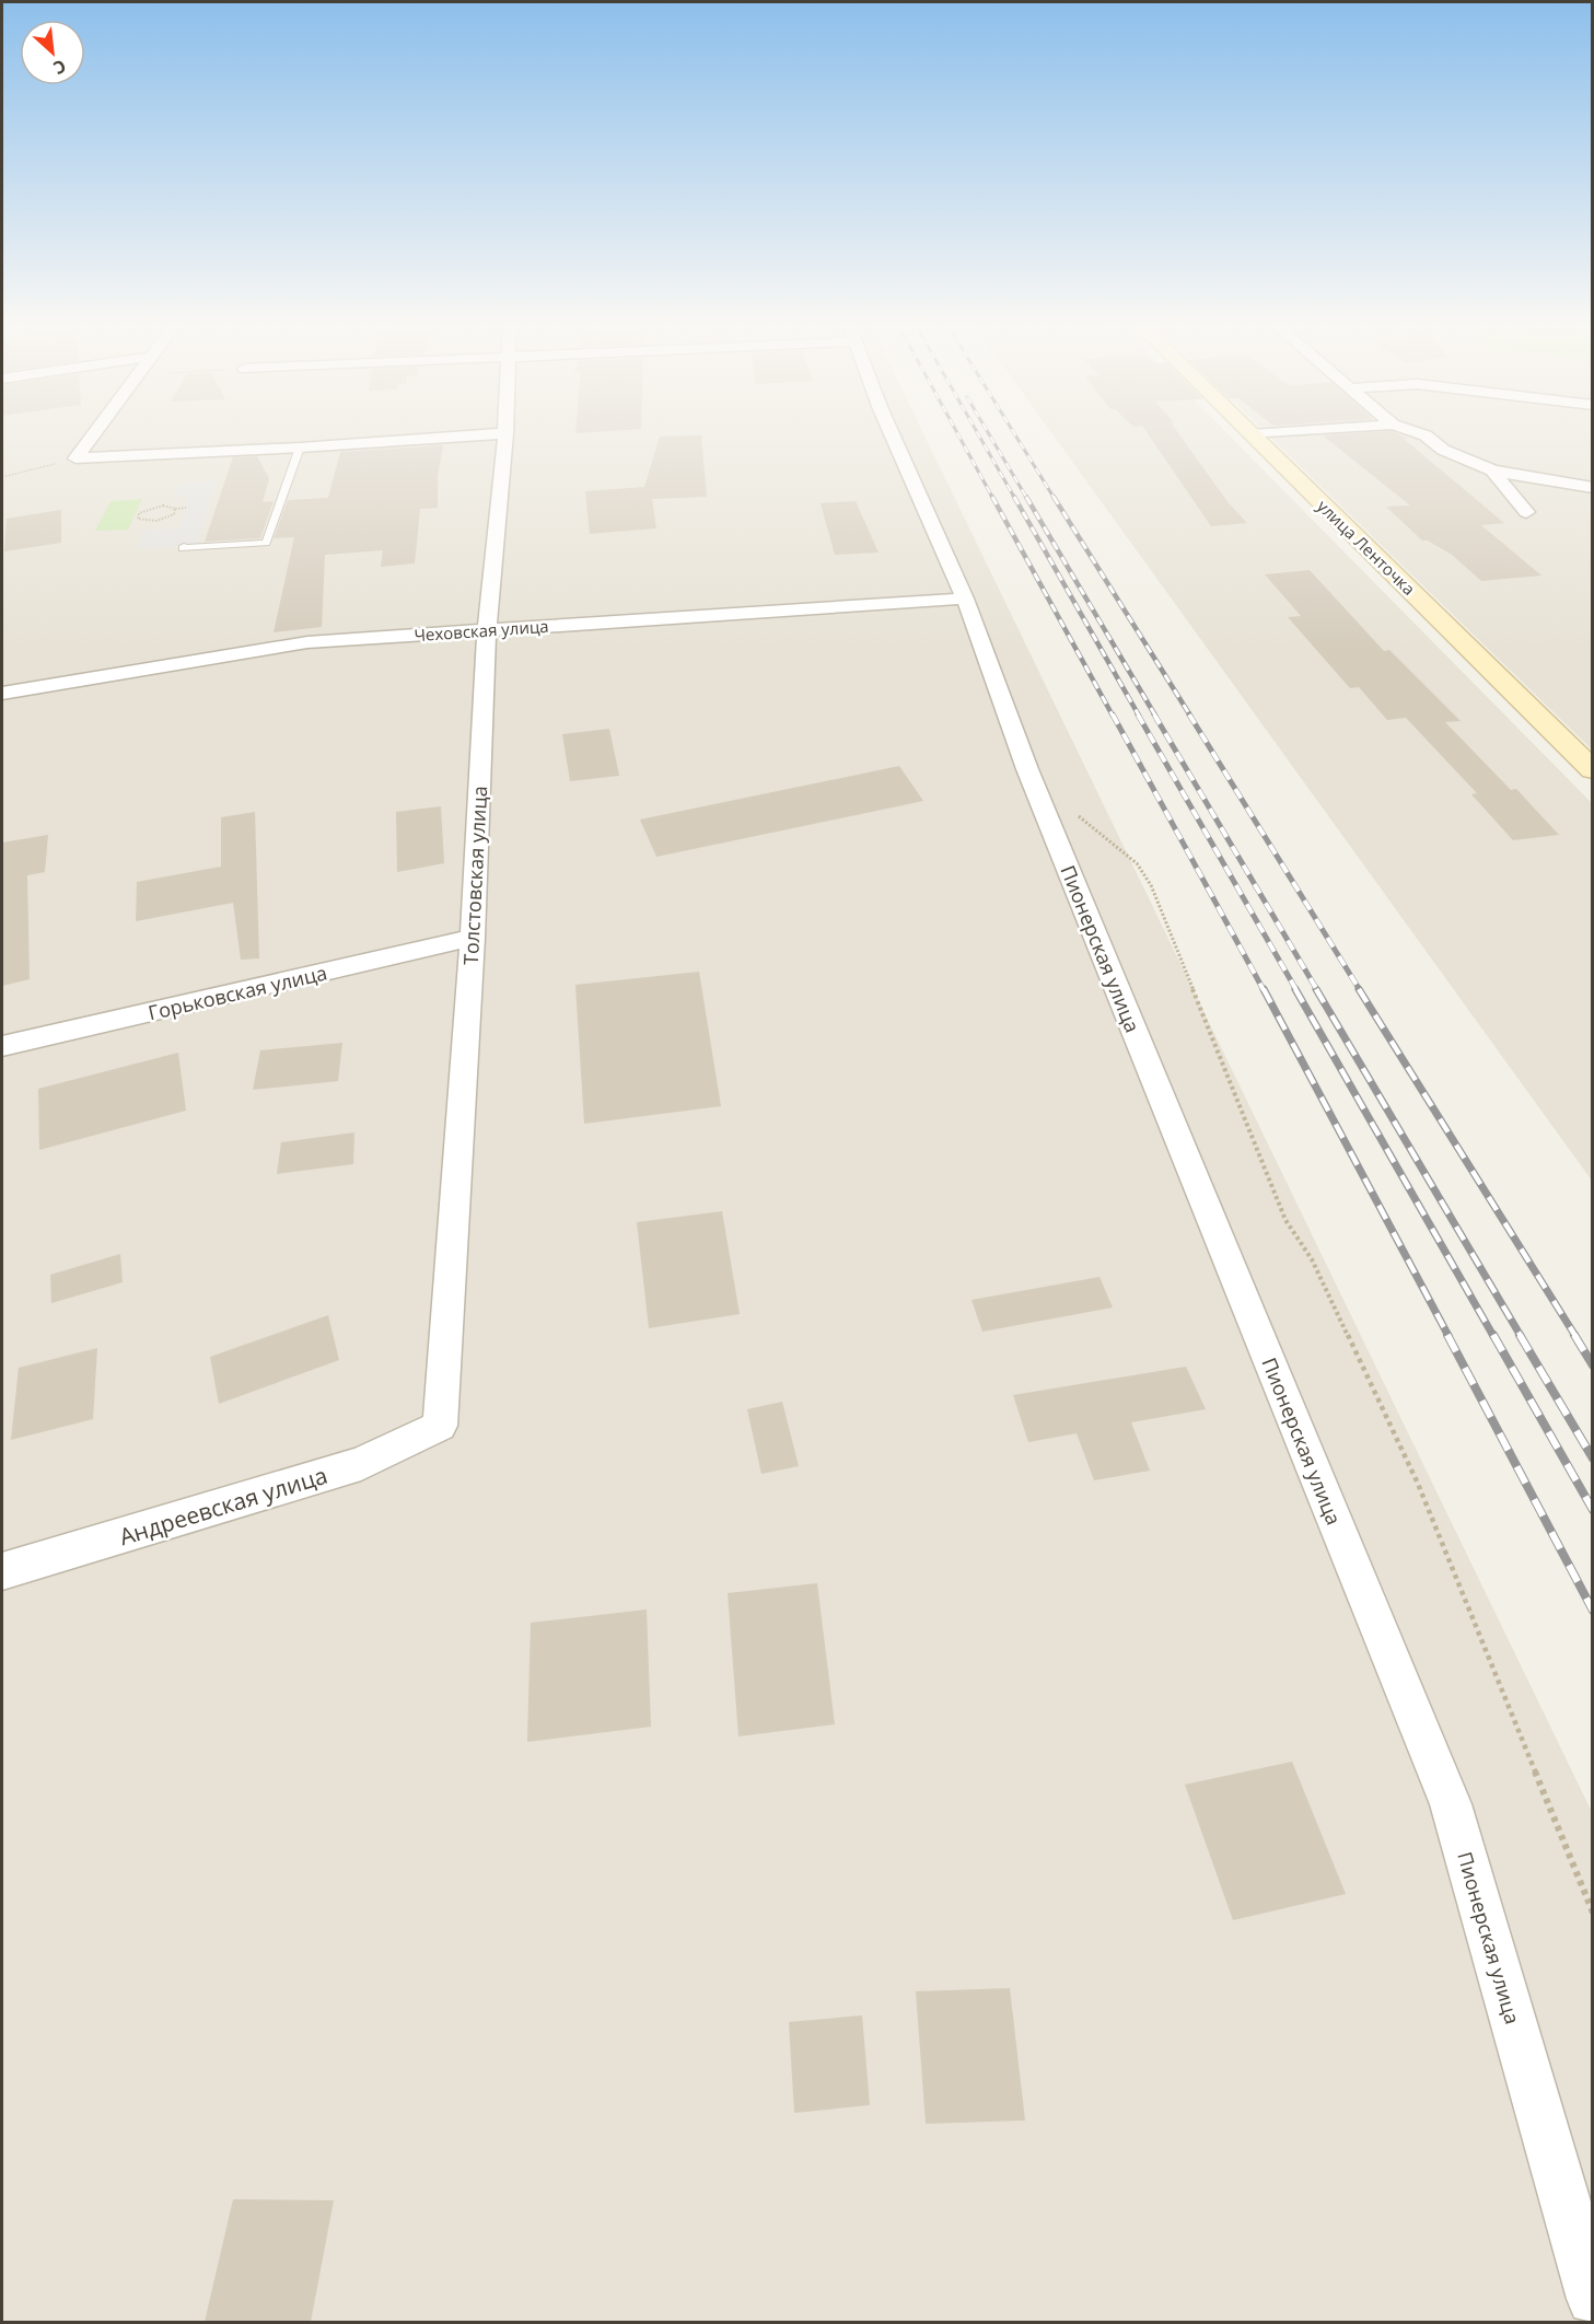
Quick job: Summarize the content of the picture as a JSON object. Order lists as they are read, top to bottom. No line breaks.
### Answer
{"streets":{"main road":["улица Ленточка"],"street":["Чеховская улица","Толстовская улица","Пионерская улица","Горьковская улица","Андреевская улица"]},"crossings":[["Чеховская улица","Толстовская улица"],["Чеховская улица","Пионерская улица"],["Толстовская улица","Горьковская улица"],["Толстовская улица","Андреевская улица"]],"north":"bottom right"}
